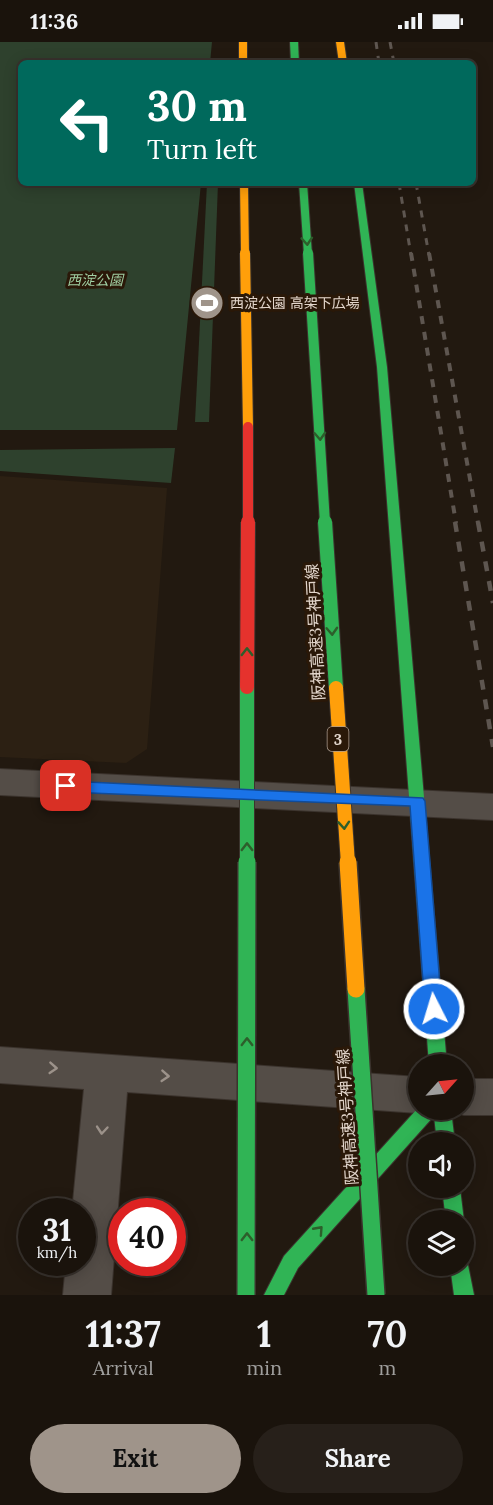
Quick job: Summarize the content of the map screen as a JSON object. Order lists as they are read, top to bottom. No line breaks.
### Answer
{"streets":{"main road":["阪神高速3号神戸線","3"]},"parks":["西淀公園"],"places":{"sports":["西淀公園 高架下広場"]},"north":"top right","page":{"status":"11:36","turn":["30 m","Turn left"],"speed":"31 km/h","limit":"40","eta":["11:37","Arrival","1","min","70","m"],"buttons":["Exit","Share"]}}
